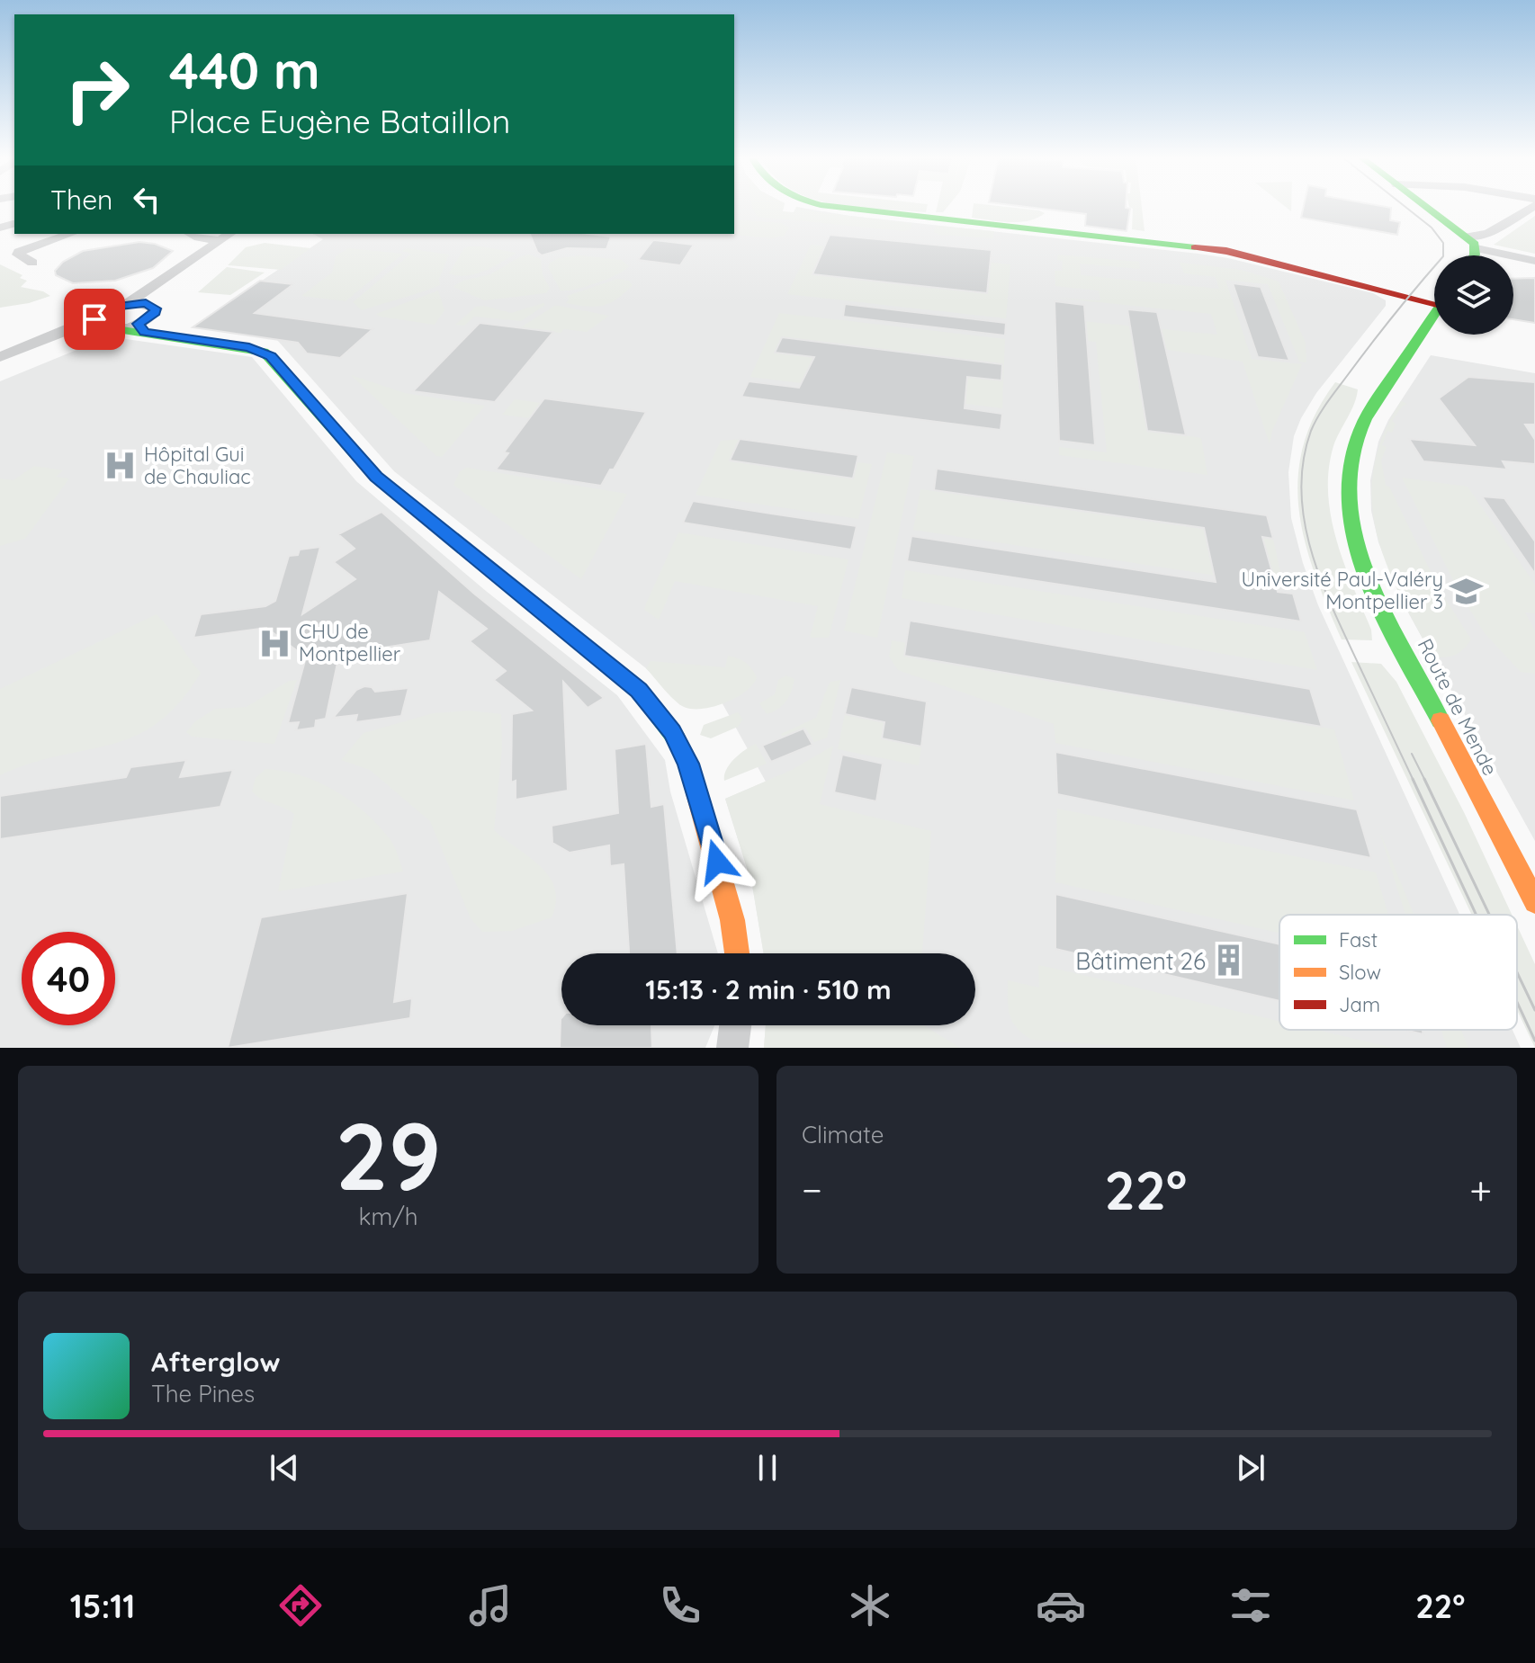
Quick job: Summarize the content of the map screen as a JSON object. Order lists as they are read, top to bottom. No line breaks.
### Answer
{"streets":{"street":["Route de Mende"]},"places":{"hospital":["Hôpital Gui de Chauliac","CHU de Montpellier"],"school or university":["Université Paul-Valéry Montpellier 3"],"building":["Bâtiment 26"]},"legend":["Fast","Slow","Jam"],"page":{"turn":["440 m","Place Eugène Bataillon"],"then":"Then","limit":"40","trip":"15:13 · 2 min · 510 m","tile":[["29","km/h"],"Climate"],"heat":["−","22°","+"],"song":["Afterglow","The Pines"],"tabs":["15:11","22°"]}}
